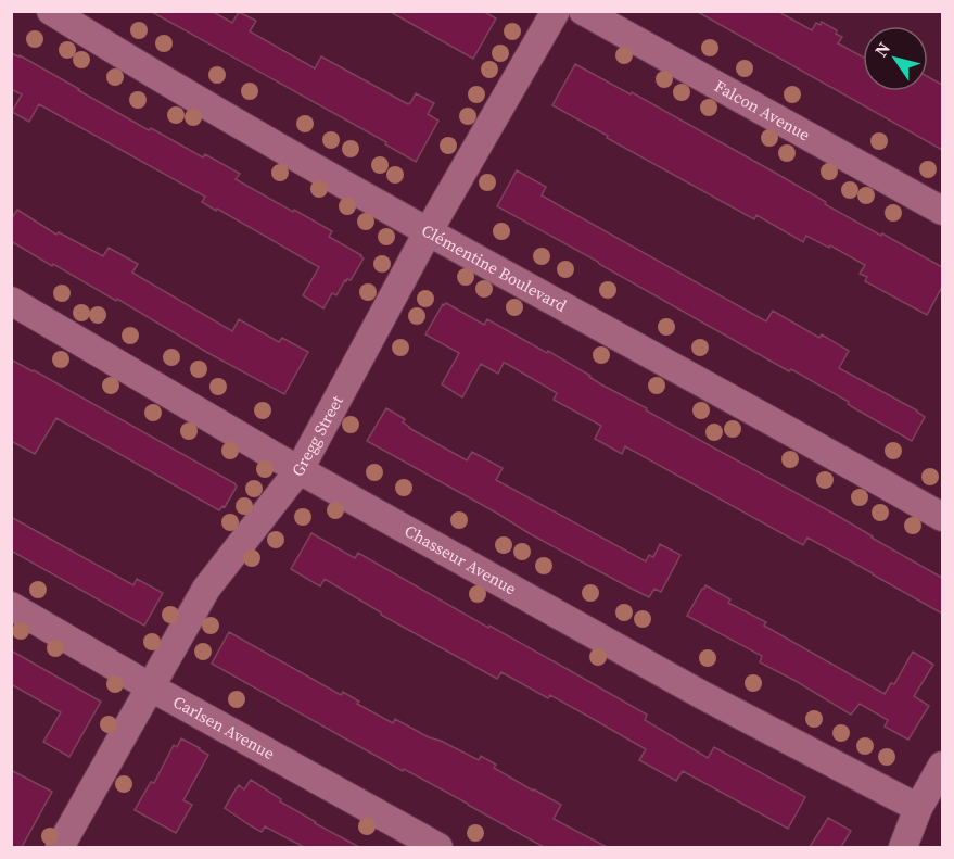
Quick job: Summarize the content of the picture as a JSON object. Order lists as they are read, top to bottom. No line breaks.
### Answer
{"streets":{"street":["Falcon Avenue","Clémentine Boulevard","Gregg Street","Chasseur Avenue","Carlsen Avenue"]},"crossings":[["Clémentine Boulevard","Gregg Street"],["Gregg Street","Chasseur Avenue"],["Gregg Street","Carlsen Avenue"]],"north":"top left"}
